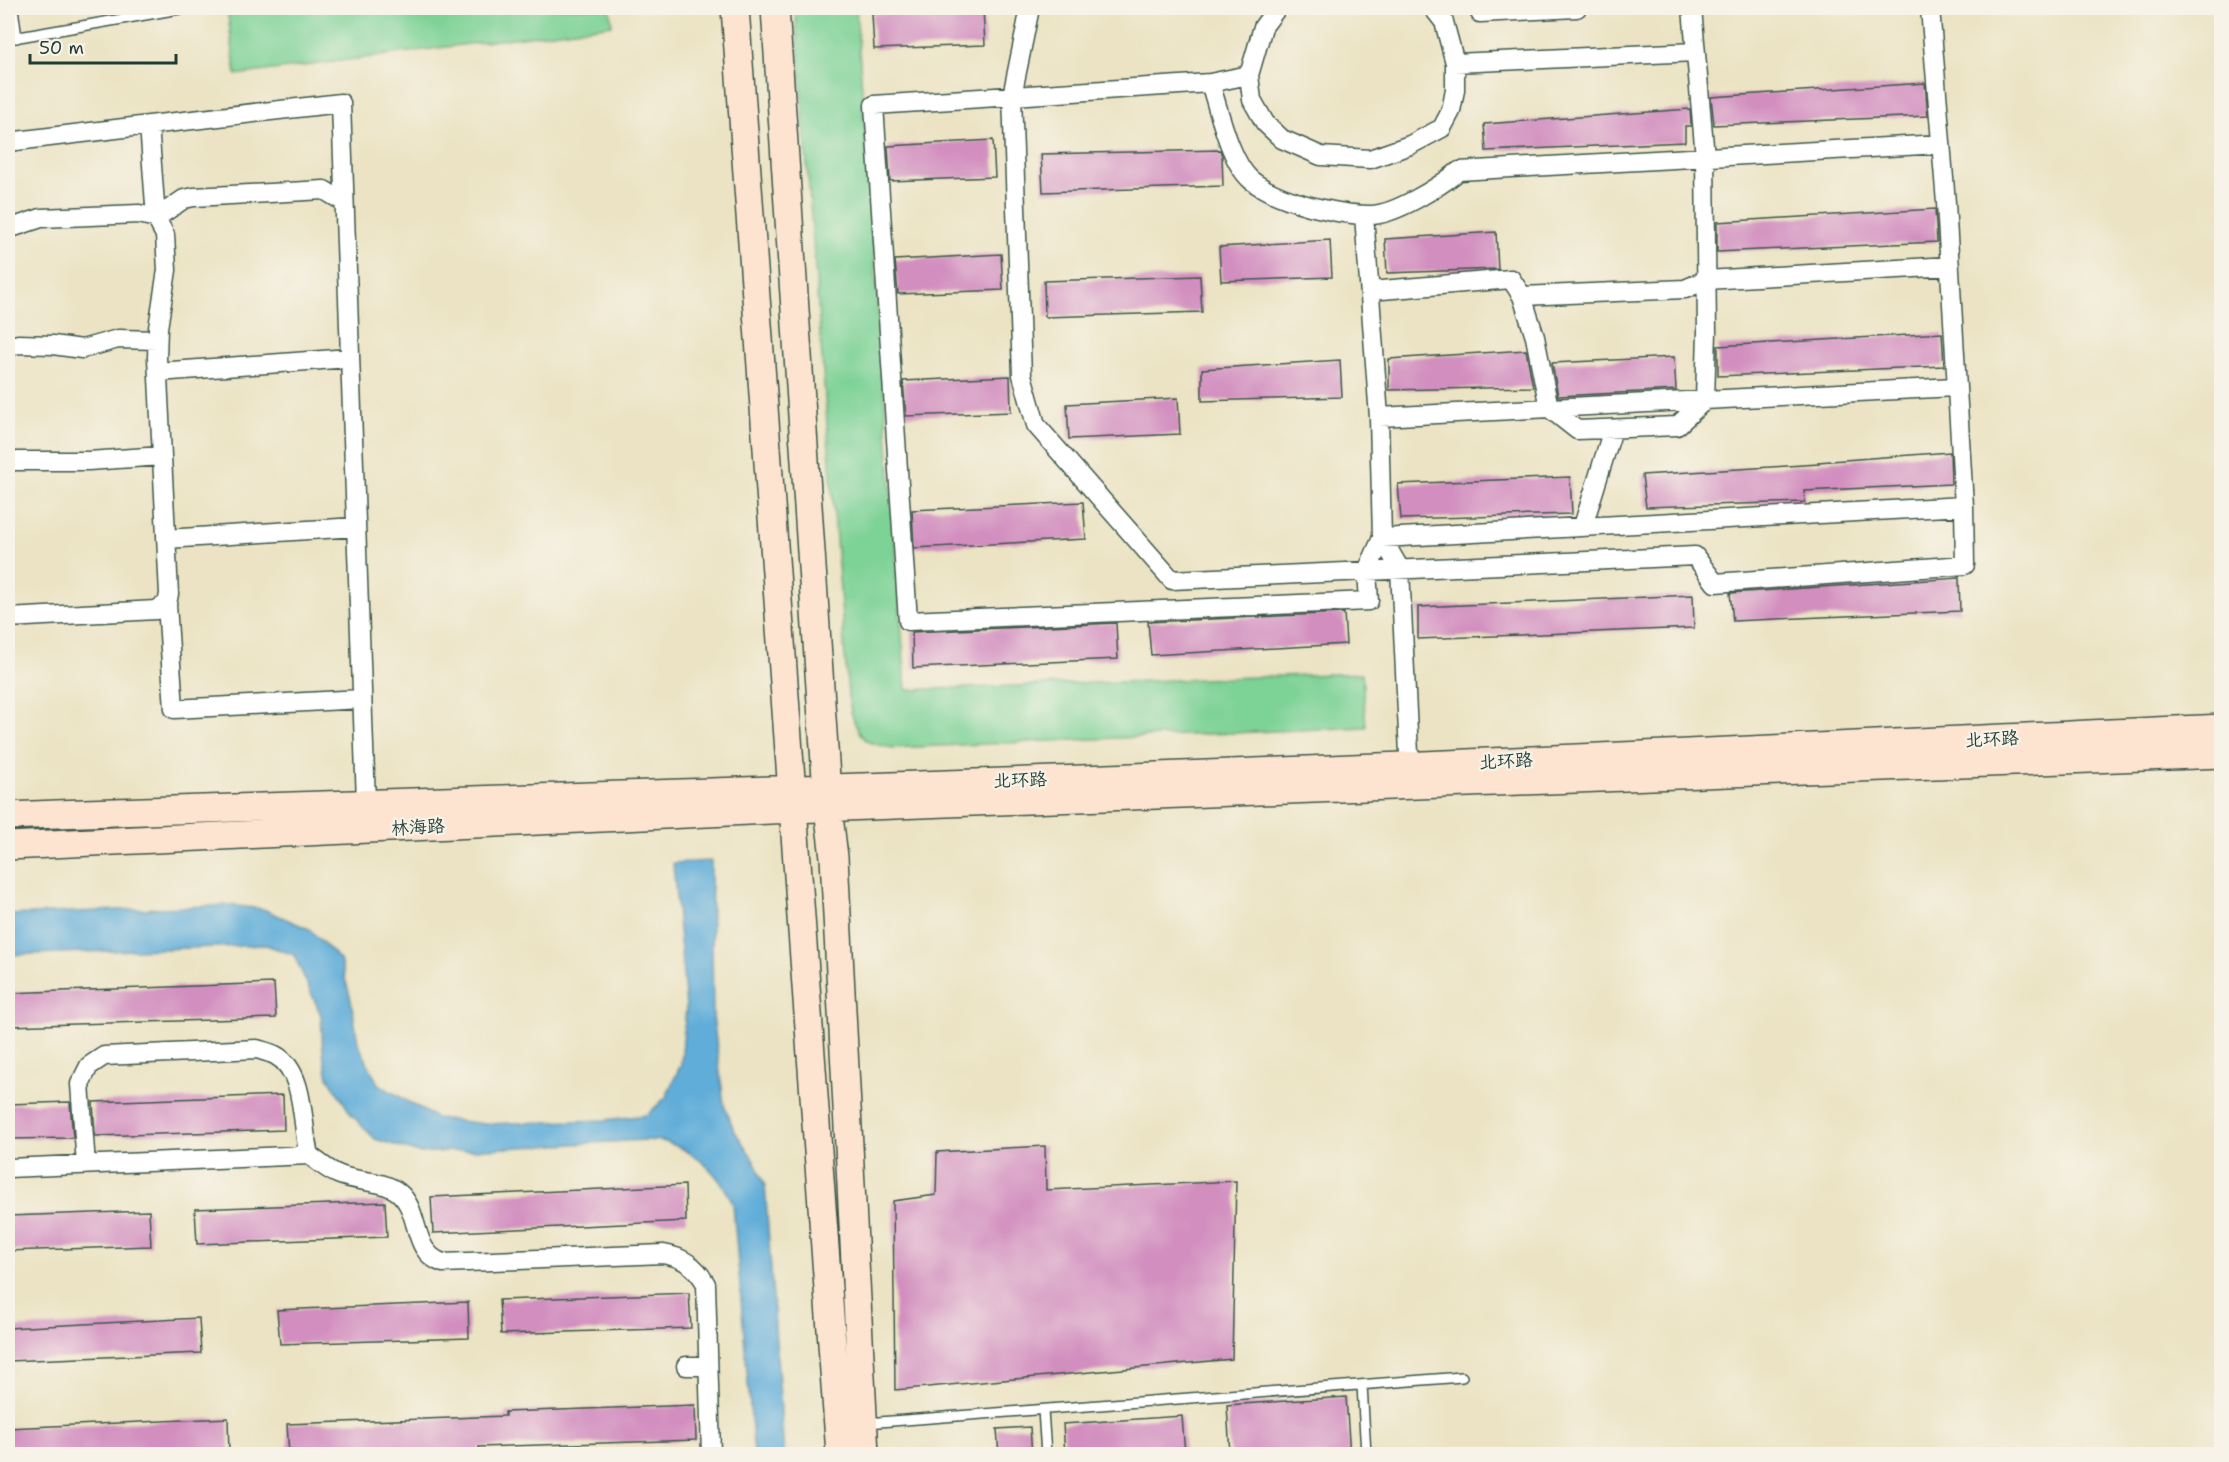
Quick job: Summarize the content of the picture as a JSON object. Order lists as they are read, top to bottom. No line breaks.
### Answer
{"streets":{"main road":["北环路","林海路"]},"crossings":[["北环路","林海路"]],"scale_bar":"50 m"}
